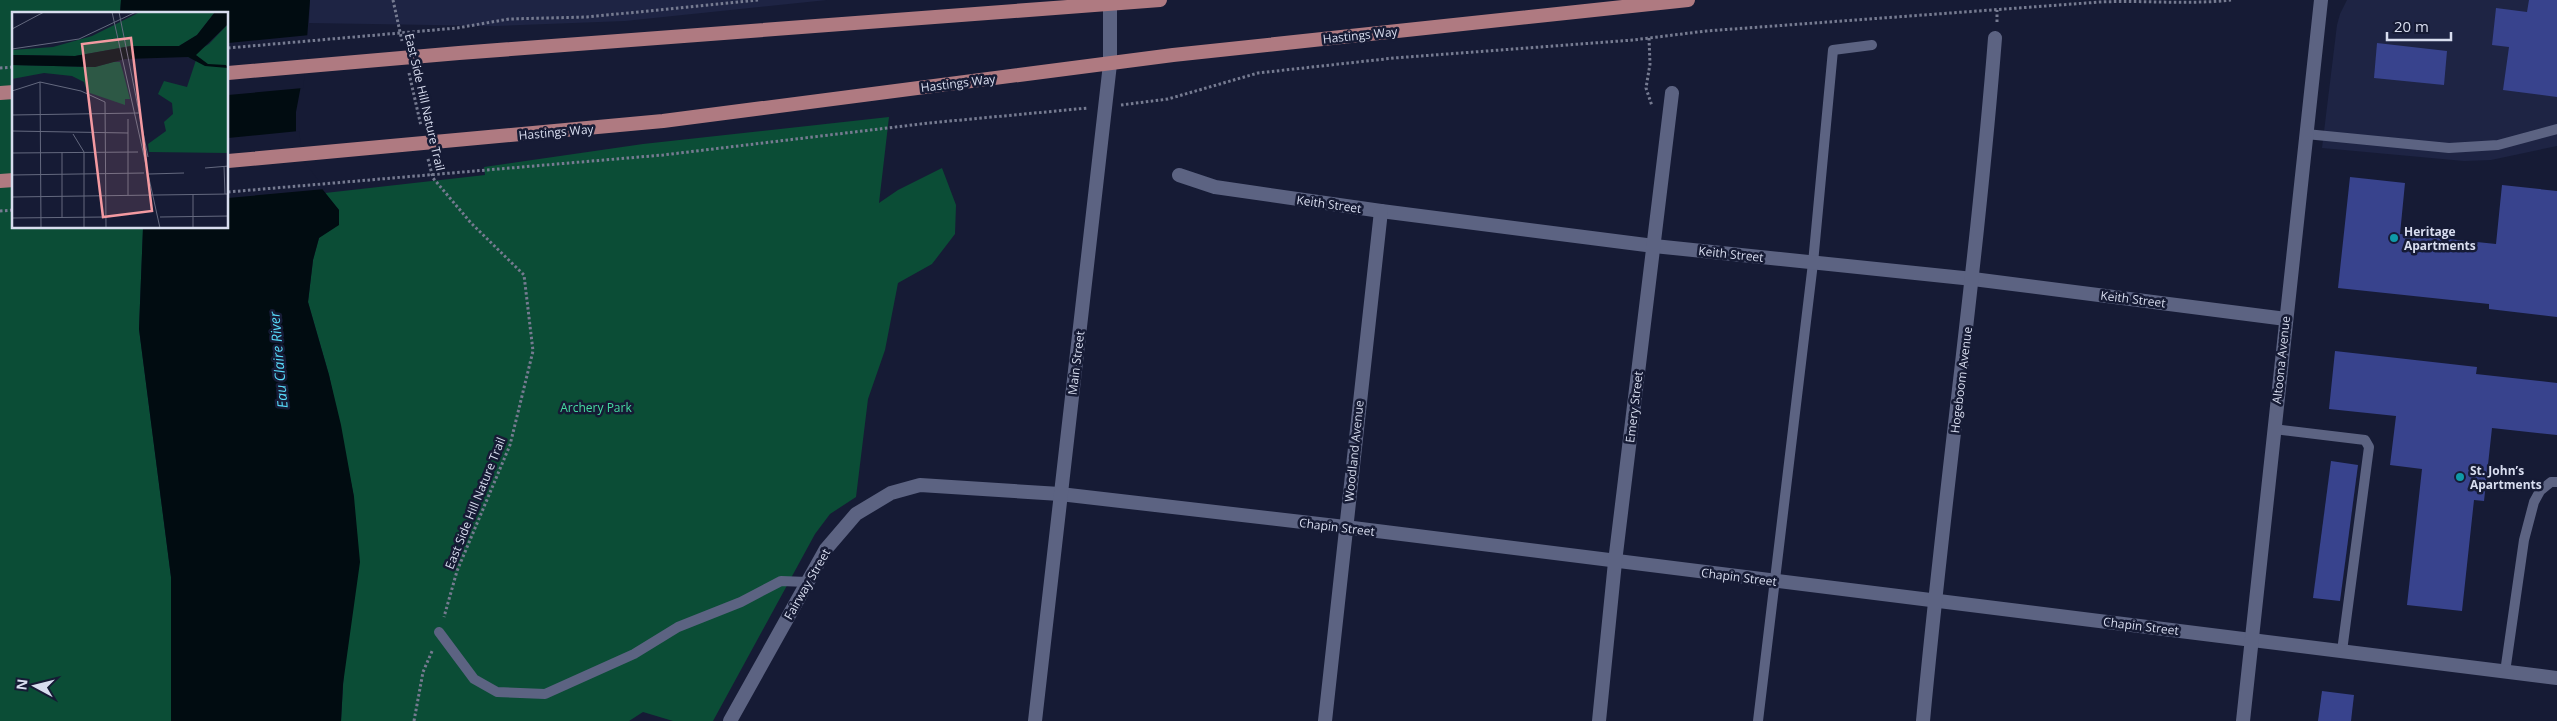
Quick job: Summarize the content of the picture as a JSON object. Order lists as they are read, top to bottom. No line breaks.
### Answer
{"streets":{"main road":["Hastings Way"],"street":["Keith Street","Altoona Avenue","Main Street","Hogeboom Avenue","Emery Street","Woodland Avenue","Chapin Street","Fairway Street"],"path":["East Side Hill Nature Trail"]},"crossings":[["Hastings Way","Main Street"],["Keith Street","Altoona Avenue"],["Keith Street","Hogeboom Avenue"],["Keith Street","Emery Street"],["Keith Street","Woodland Avenue"],["Altoona Avenue","Chapin Street"],["Main Street","Chapin Street"],["Hogeboom Avenue","Chapin Street"],["Emery Street","Chapin Street"],["Woodland Avenue","Chapin Street"],["Chapin Street","Fairway Street"]],"water":["Eau Claire River"],"parks":["Archery Park"],"places":["Heritage Apartments","St. John’s Apartments"],"scale_bar":"20 m","north":"left"}
